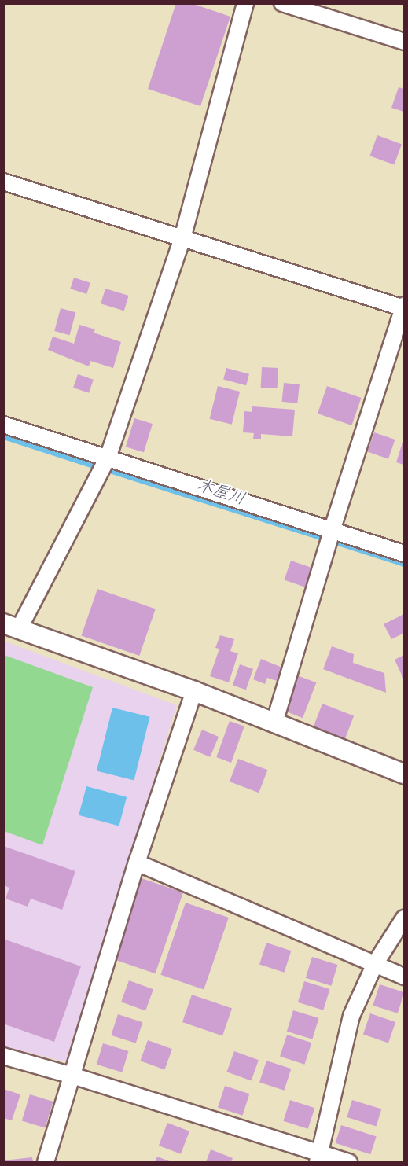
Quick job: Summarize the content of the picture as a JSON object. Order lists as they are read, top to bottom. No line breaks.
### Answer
{"water":["木屋川"]}
